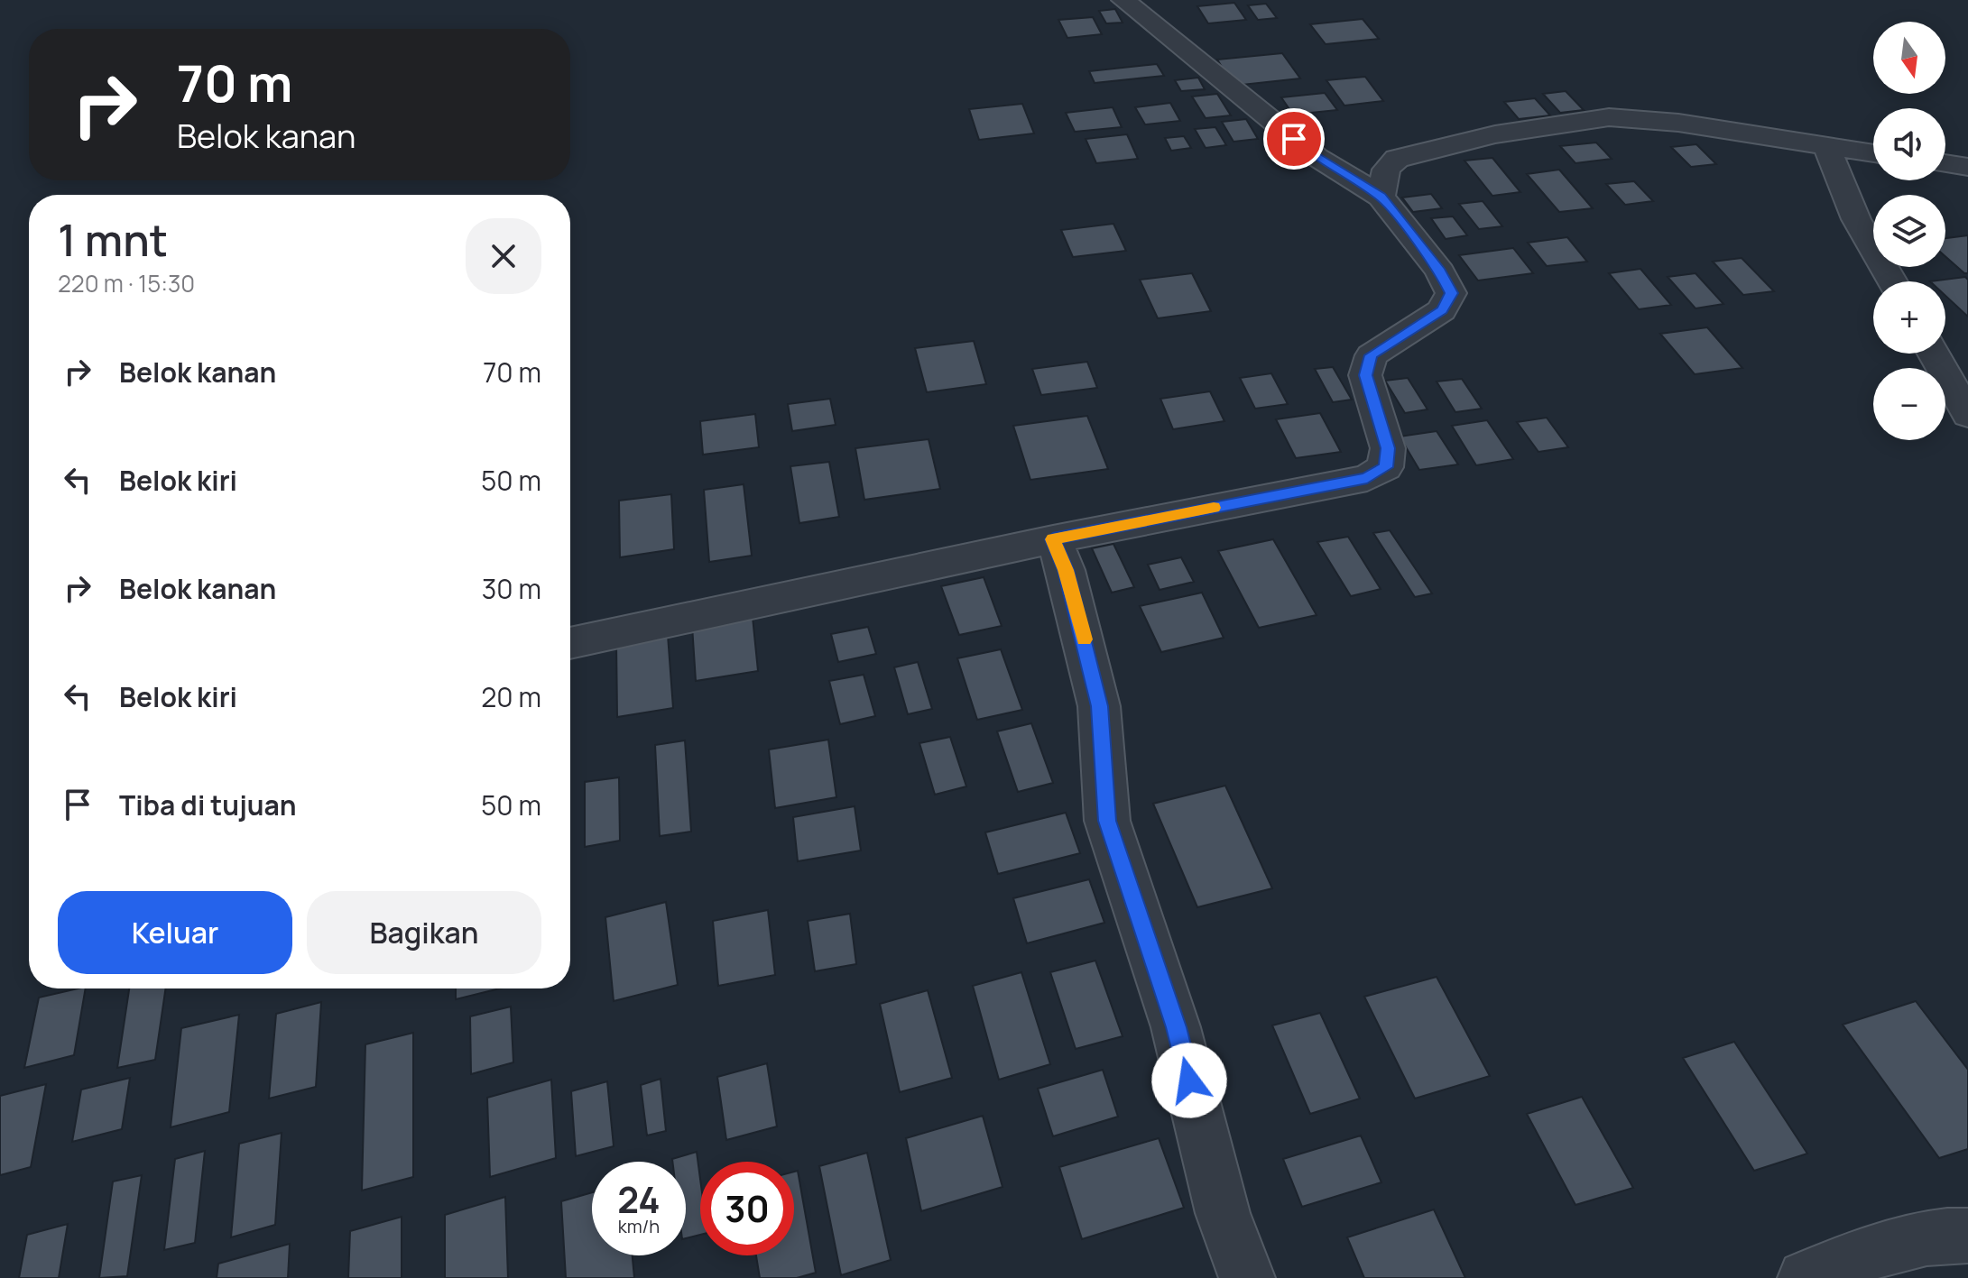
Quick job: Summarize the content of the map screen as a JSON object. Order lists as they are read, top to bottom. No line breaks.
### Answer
{"north":"bottom","page":{"map_buttons":["+","−"],"turn":["70 m","Belok kanan"],"heading":["1 mnt","220 m · 15:30"],"list":[{"name":"Belok kanan","value":"70 m"},{"name":"Belok kiri","value":"50 m"},{"name":"Belok kanan","value":"30 m"},{"name":"Belok kiri","value":"20 m"},{"name":"Tiba di tujuan","value":"50 m"}],"buttons":["Keluar","Bagikan"],"speed":"24 km/h","limit":"30"}}
